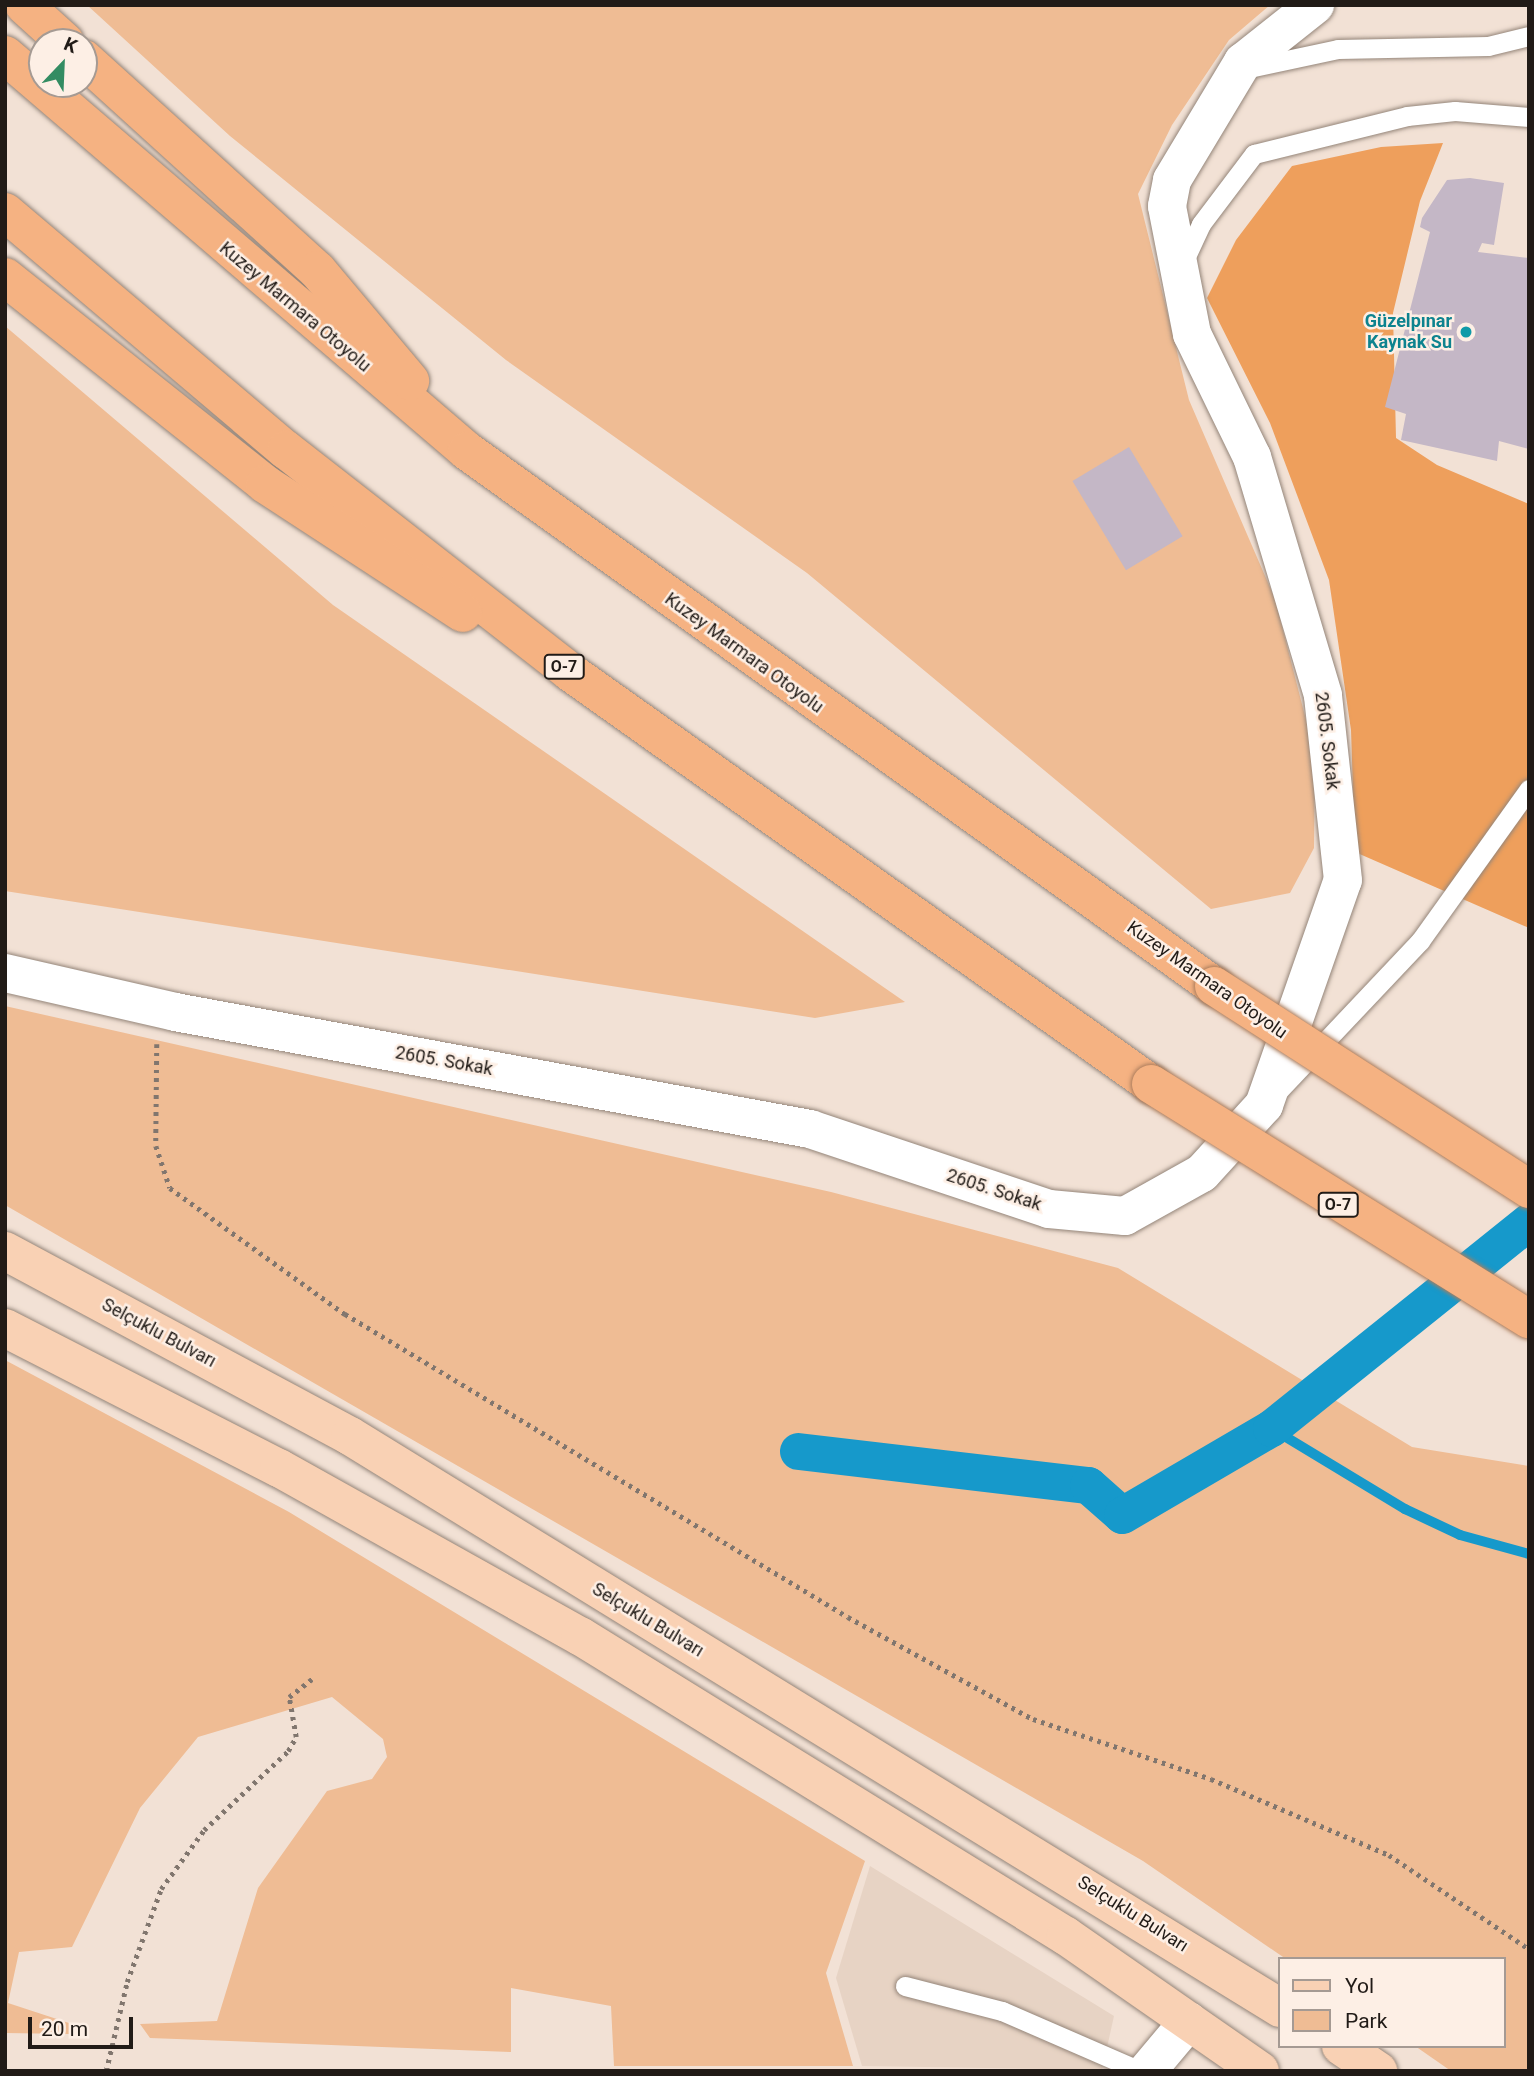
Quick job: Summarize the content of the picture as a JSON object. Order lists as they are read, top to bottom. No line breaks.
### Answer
{"streets":{"highway":["Kuzey Marmara Otoyolu","O-7"],"main road":["Selçuklu Bulvarı"],"street":["2605. Sokak"]},"places":["Güzelpınar Kaynak Su"],"legend":["Yol","Park"],"scale_bar":"20 m","north":"top right"}
